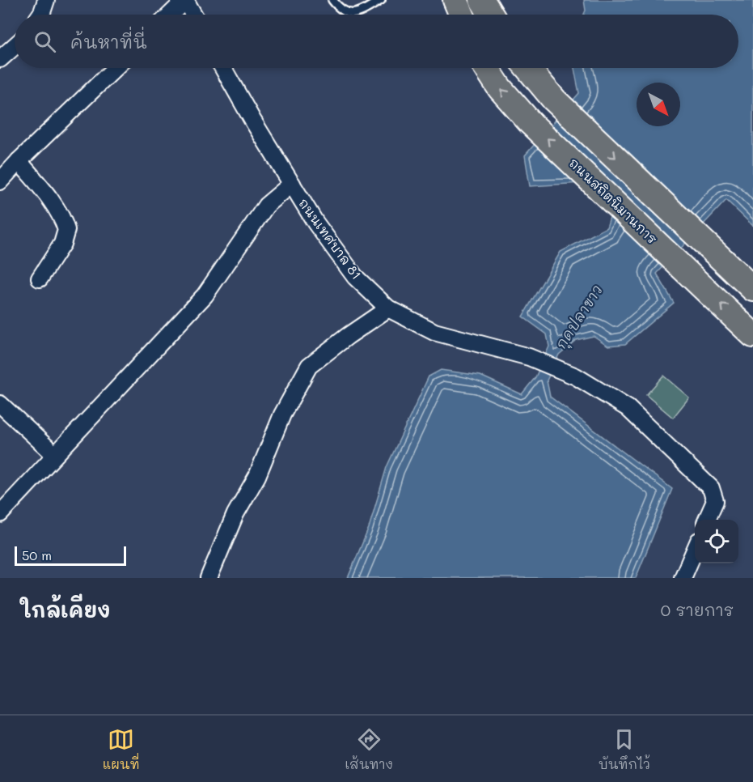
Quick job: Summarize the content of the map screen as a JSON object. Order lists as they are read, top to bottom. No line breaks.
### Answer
{"streets":{"main road":["ถนนสถิตนิมานการ"],"street":["ถนนเทศบาล 81"]},"water":["กุดปลาขาว"],"scale_bar":"50 m","north":"bottom right","page":{"search":"ค้นหาที่นี่","scale":"50 m","heading":["ใกล้เคียง","0 รายการ"],"nav":["แผนที่","เส้นทาง","บันทึกไว้"]}}
